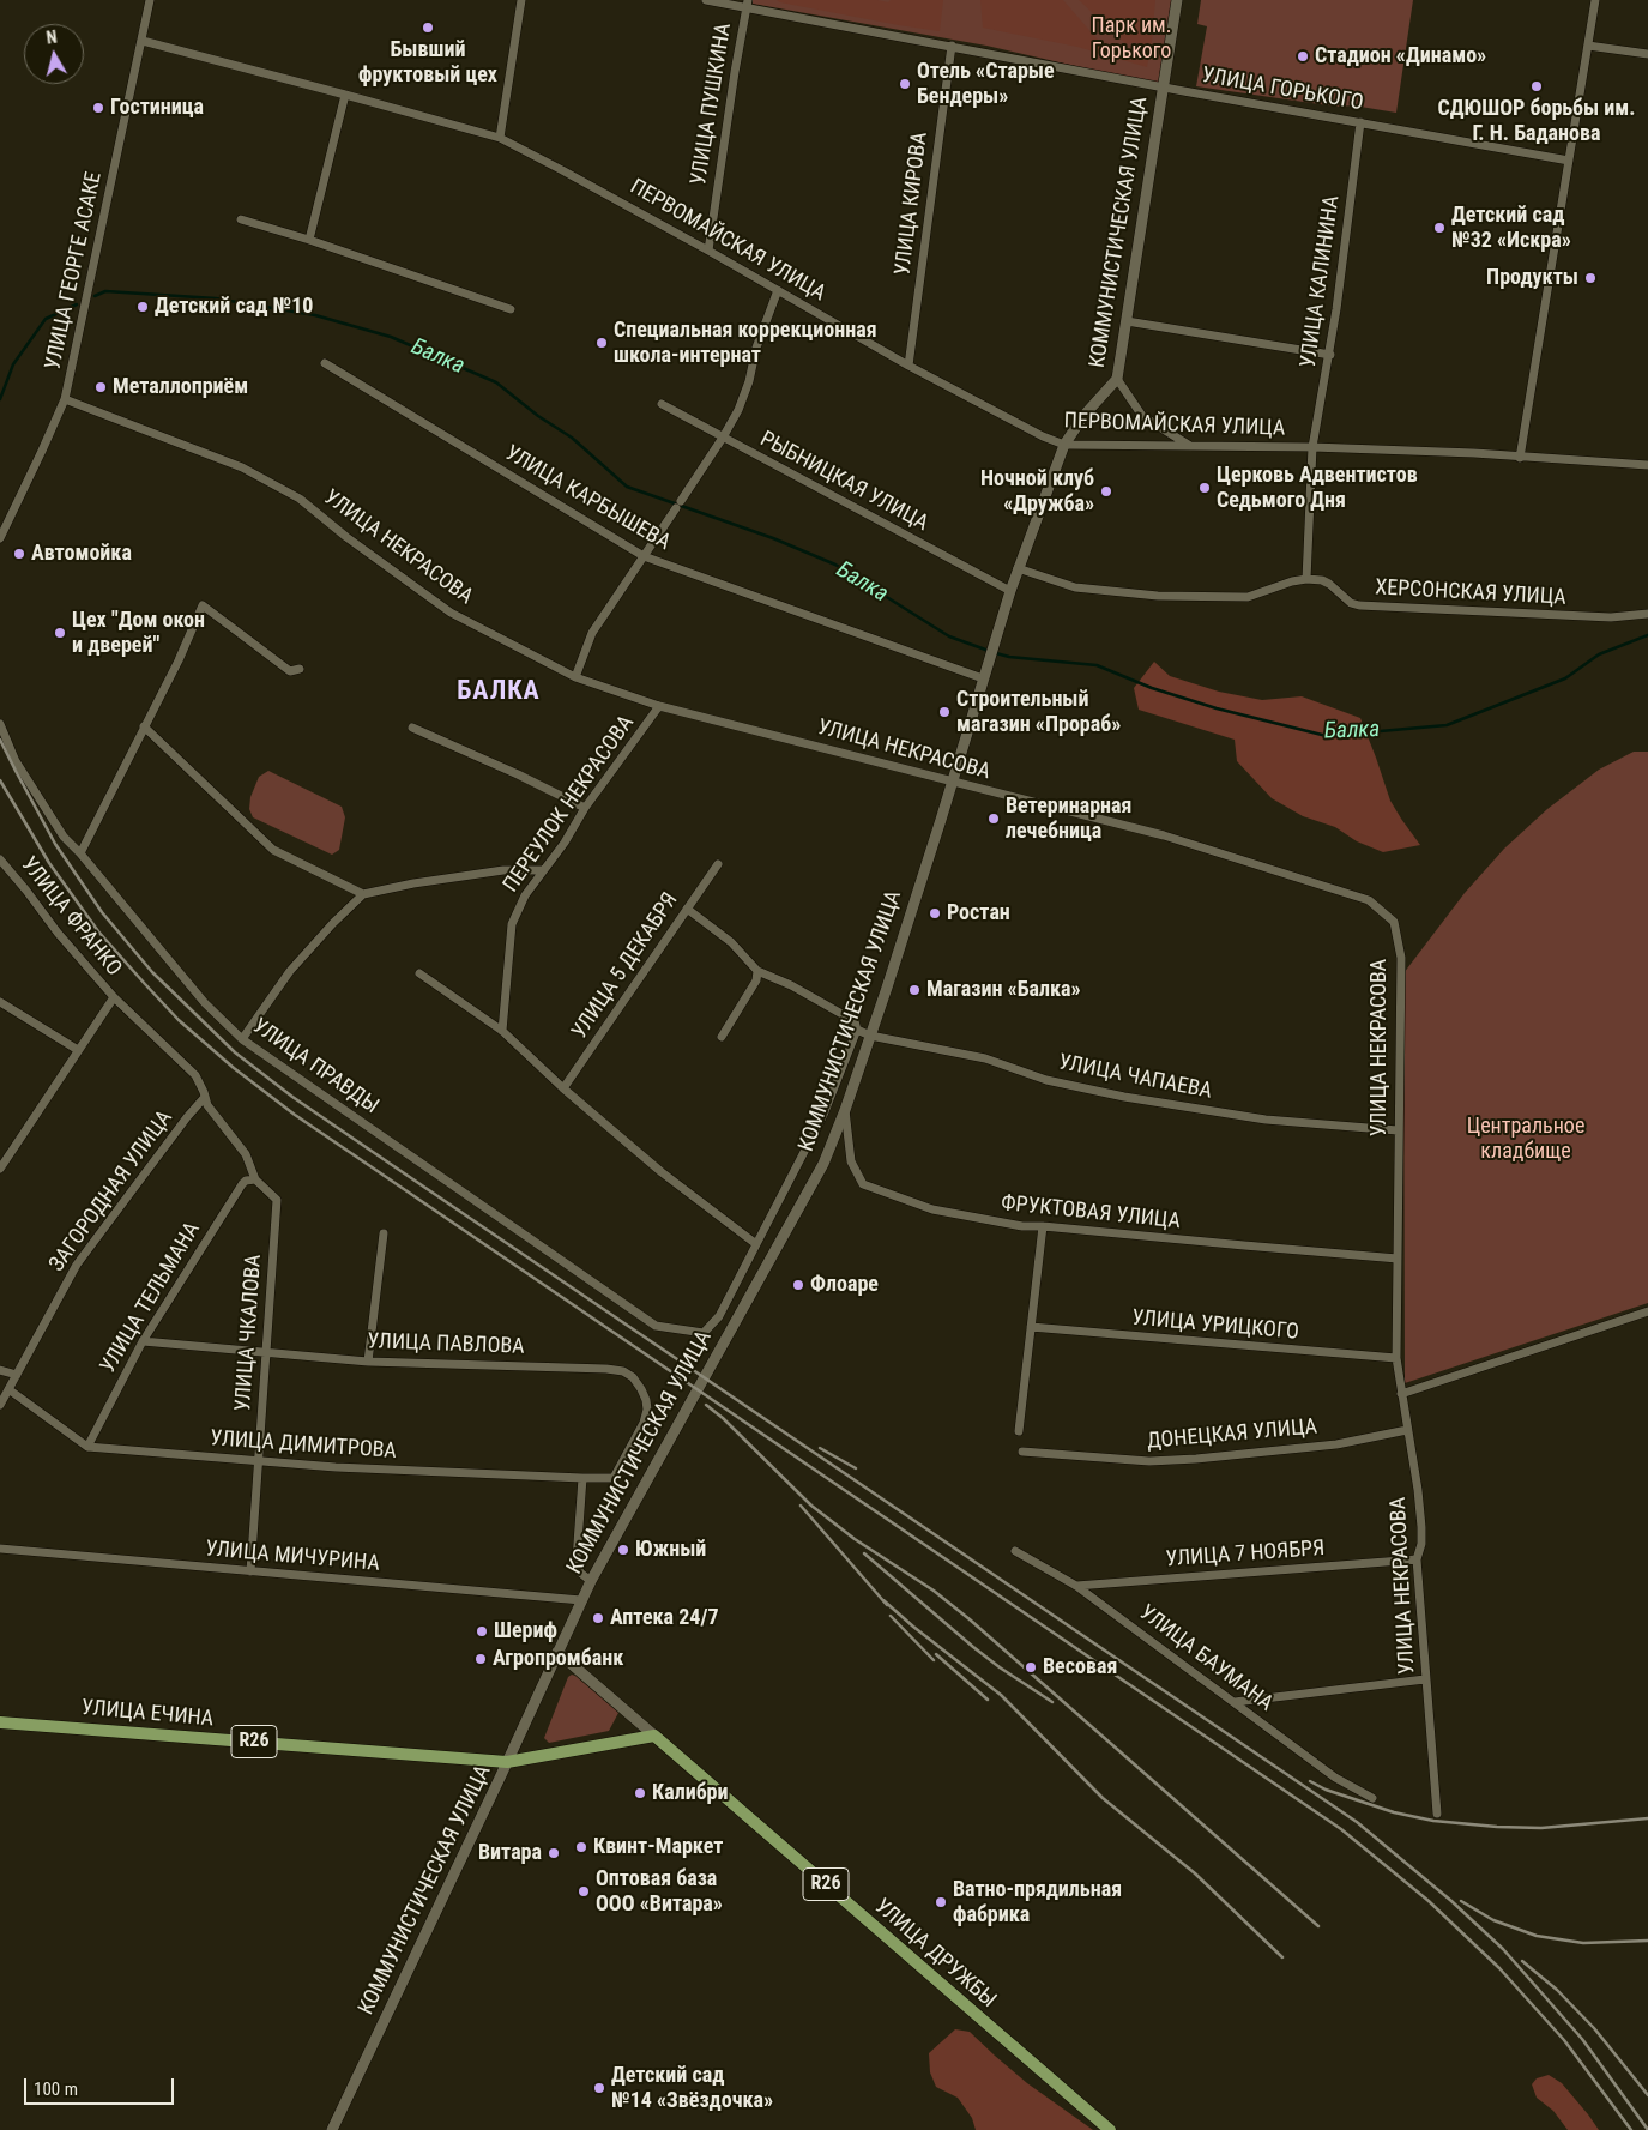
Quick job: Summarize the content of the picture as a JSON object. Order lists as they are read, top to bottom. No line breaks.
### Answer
{"streets":{"main road":["КОММУНИСТИЧЕСКАЯ УЛИЦА","УЛИЦА ЕЧИНА","R26","УЛИЦА ДРУЖБЫ"],"street":["УЛИЦА ГОРЬКОГО","УЛИЦА ПУШКИНА","УЛИЦА КИРОВА","ПЕРВОМАЙСКАЯ УЛИЦА","УЛИЦА ГЕОРГЕ АСАКЕ","УЛИЦА КАЛИНИНА","РЫБНИЦКАЯ УЛИЦА","УЛИЦА КАРБЫШЕВА","УЛИЦА НЕКРАСОВА","ХЕРСОНСКАЯ УЛИЦА","ПЕРЕУЛОК НЕКРАСОВА","УЛИЦА ФРАНКО","УЛИЦА 5 ДЕКАБРЯ","УЛИЦА ПРАВДЫ","УЛИЦА ЧАПАЕВА","ЗАГОРОДНАЯ УЛИЦА","ФРУКТОВАЯ УЛИЦА","УЛИЦА ТЕЛЬМАНА","УЛИЦА УРИЦКОГО","УЛИЦА ЧКАЛОВА","УЛИЦА ПАВЛОВА","ДОНЕЦКАЯ УЛИЦА","УЛИЦА ДИМИТРОВА","УЛИЦА 7 НОЯБРЯ","УЛИЦА МИЧУРИНА","УЛИЦА БАУМАНА"]},"crossings":[["УЛИЦА ГОРЬКОГО","УЛИЦА ПУШКИНА"],["УЛИЦА ГОРЬКОГО","УЛИЦА КИРОВА"],["УЛИЦА ГОРЬКОГО","КОММУНИСТИЧЕСКАЯ УЛИЦА"],["УЛИЦА ГОРЬКОГО","УЛИЦА КАЛИНИНА"],["УЛИЦА ПУШКИНА","ПЕРВОМАЙСКАЯ УЛИЦА"],["УЛИЦА КИРОВА","ПЕРВОМАЙСКАЯ УЛИЦА"],["КОММУНИСТИЧЕСКАЯ УЛИЦА","ПЕРВОМАЙСКАЯ УЛИЦА"],["КОММУНИСТИЧЕСКАЯ УЛИЦА","РЫБНИЦКАЯ УЛИЦА"],["КОММУНИСТИЧЕСКАЯ УЛИЦА","УЛИЦА КАРБЫШЕВА"],["КОММУНИСТИЧЕСКАЯ УЛИЦА","УЛИЦА НЕКРАСОВА"],["КОММУНИСТИЧЕСКАЯ УЛИЦА","УЛИЦА ЧАПАЕВА"],["КОММУНИСТИЧЕСКАЯ УЛИЦА","ФРУКТОВАЯ УЛИЦА"],["КОММУНИСТИЧЕСКАЯ УЛИЦА","УЛИЦА МИЧУРИНА"],["КОММУНИСТИЧЕСКАЯ УЛИЦА","УЛИЦА ЕЧИНА"],["КОММУНИСТИЧЕСКАЯ УЛИЦА","R26"],["КОММУНИСТИЧЕСКАЯ УЛИЦА","УЛИЦА ДРУЖБЫ"],["ПЕРВОМАЙСКАЯ УЛИЦА","УЛИЦА ГЕОРГЕ АСАКЕ"],["ПЕРВОМАЙСКАЯ УЛИЦА","УЛИЦА КАЛИНИНА"],["УЛИЦА ГЕОРГЕ АСАКЕ","УЛИЦА НЕКРАСОВА"],["УЛИЦА КАЛИНИНА","ХЕРСОНСКАЯ УЛИЦА"],["УЛИЦА НЕКРАСОВА","ПЕРЕУЛОК НЕКРАСОВА"],["УЛИЦА НЕКРАСОВА","УЛИЦА ЧАПАЕВА"],["УЛИЦА НЕКРАСОВА","ФРУКТОВАЯ УЛИЦА"],["УЛИЦА НЕКРАСОВА","УЛИЦА УРИЦКОГО"],["УЛИЦА НЕКРАСОВА","ДОНЕЦКАЯ УЛИЦА"],["УЛИЦА НЕКРАСОВА","УЛИЦА 7 НОЯБРЯ"],["УЛИЦА ФРАНКО","ЗАГОРОДНАЯ УЛИЦА"],["УЛИЦА ФРАНКО","УЛИЦА ТЕЛЬМАНА"],["УЛИЦА ФРАНКО","УЛИЦА ЧКАЛОВА"],["УЛИЦА ТЕЛЬМАНА","УЛИЦА ЧКАЛОВА"],["УЛИЦА ТЕЛЬМАНА","УЛИЦА ПАВЛОВА"],["УЛИЦА ТЕЛЬМАНА","УЛИЦА ДИМИТРОВА"],["УЛИЦА ЧКАЛОВА","УЛИЦА ПАВЛОВА"],["УЛИЦА ЧКАЛОВА","УЛИЦА ДИМИТРОВА"],["УЛИЦА ЧКАЛОВА","УЛИЦА МИЧУРИНА"],["УЛИЦА ПАВЛОВА","УЛИЦА ДИМИТРОВА"],["УЛИЦА 7 НОЯБРЯ","УЛИЦА БАУМАНА"],["УЛИЦА ЕЧИНА","R26"],["R26","УЛИЦА ДРУЖБЫ"]],"districts":["БАЛКА"],"water":["Балка"],"parks":["Парк им. Горького","Центральное кладбище"],"places":["Бывший фруктовый цех","Стадион «Динамо»","Отель «Старые Бендеры»","СДЮШОР борьбы им. Г. Н. Баданова","Гостиница","Детский сад №32 «Искра»","Продукты","Детский сад №10","Специальная коррекционная школа-интернат","Металлоприём","Церковь Адвентистов Седьмого Дня","Ночной клуб «Дружба»","Автомойка","Цех \"Дом окон и дверей\"","Строительный магазин «Прораб»","Ветеринарная лечебница","Ростан","Магазин «Балка»","Флоаре","Южный","Аптека 24/7","Шериф","Агропромбанк","Весовая","Калибри","Квинт-Маркет","Витара","Оптовая база ООО «Витара»","Ватно-прядильная фабрика","Детский сад №14 «Звёздочка»"],"scale_bar":"100 m","north":"top"}
